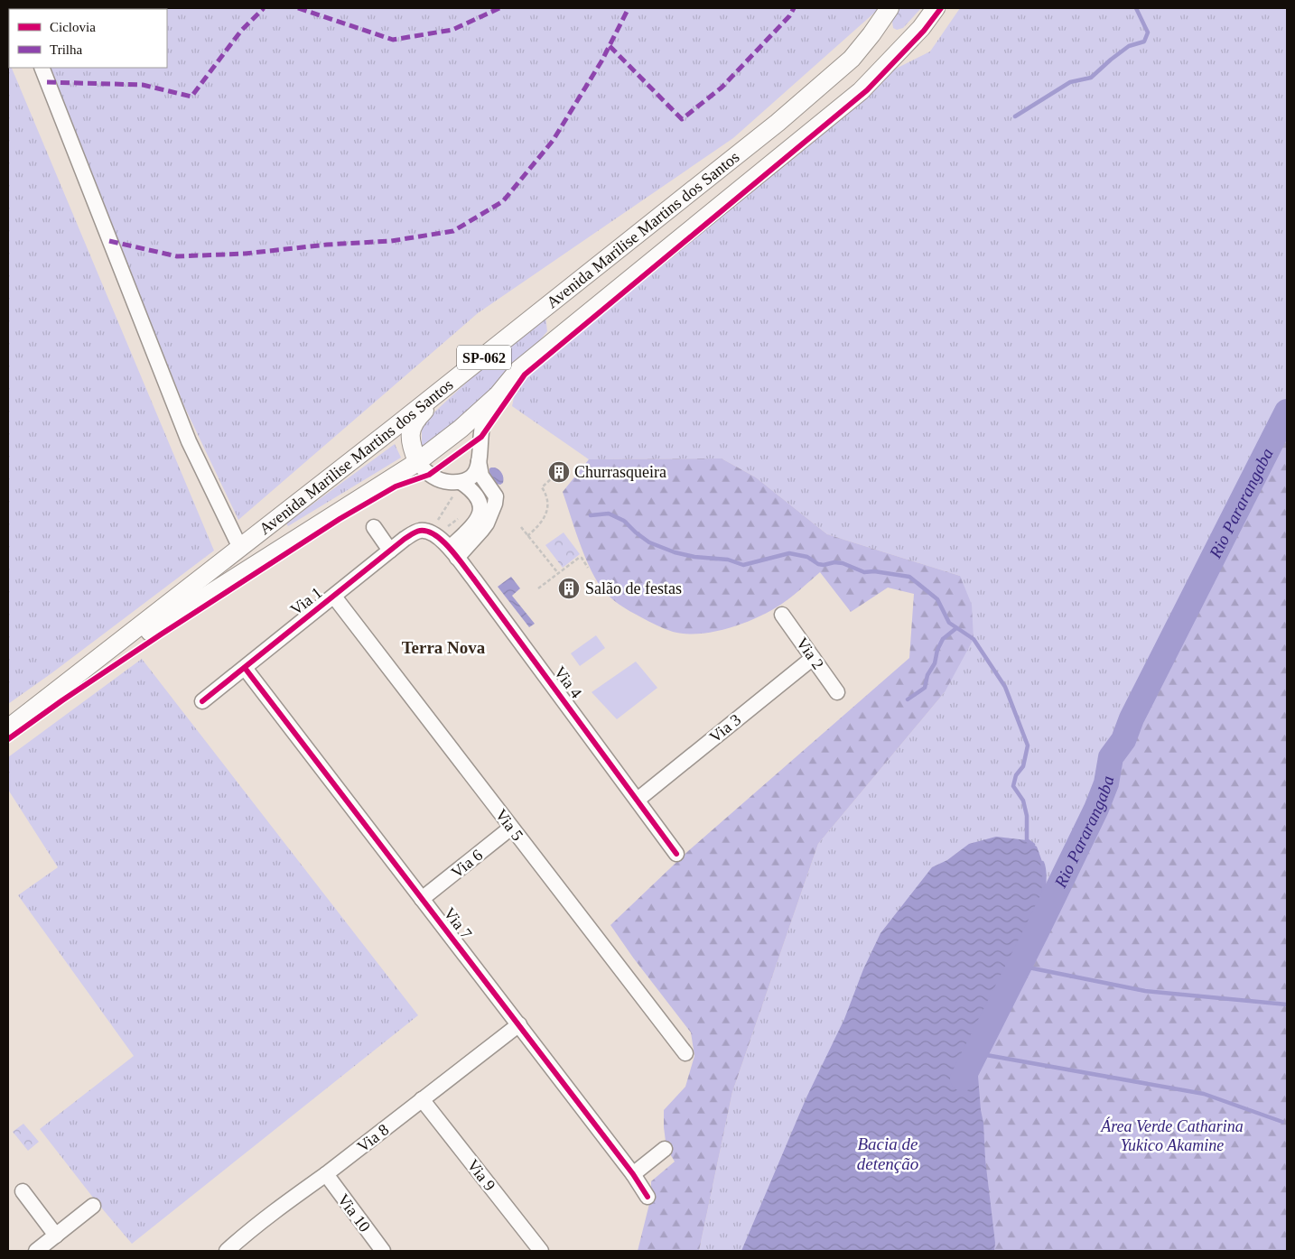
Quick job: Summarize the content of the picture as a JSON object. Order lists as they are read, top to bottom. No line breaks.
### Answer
{"streets":{"main road":["Avenida Marilise Martins dos Santos","SP-062"],"street":["Via 1","Via 2","Via 4","Via 3","Via 5","Via 6","Via 7","Via 8","Via 9","Via 10"]},"crossings":[["Avenida Marilise Martins dos Santos","SP-062"],["Via 1","Via 4"],["Via 1","Via 5"],["Via 1","Via 7"],["Via 2","Via 3"],["Via 4","Via 3"],["Via 5","Via 6"],["Via 6","Via 7"],["Via 7","Via 8"],["Via 8","Via 9"],["Via 8","Via 10"]],"districts":["Terra Nova"],"water":["Rio Pararangaba","Bacia de detenção"],"parks":["Área Verde Catharina Yukico Akamine"],"places":{"building":["Churrasqueira","Salão de festas"]},"legend":["Ciclovia","Trilha"]}
